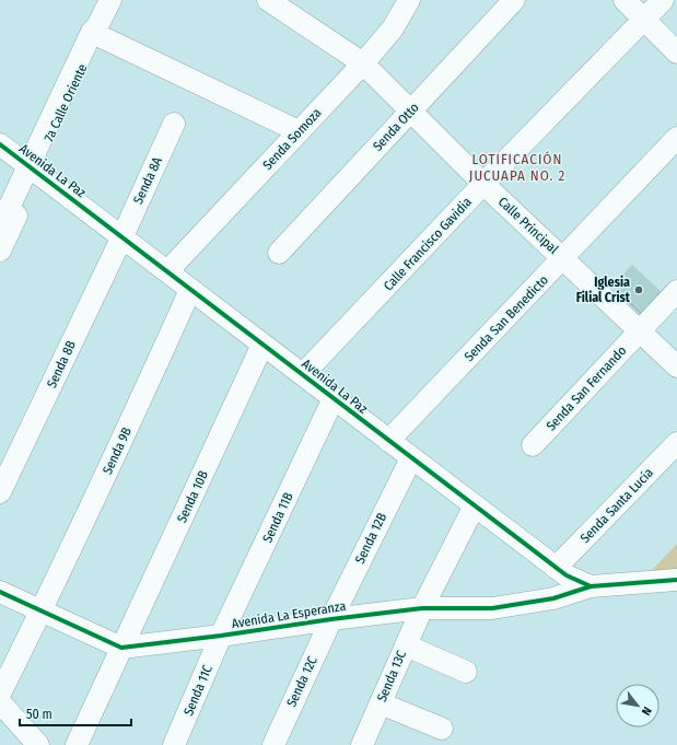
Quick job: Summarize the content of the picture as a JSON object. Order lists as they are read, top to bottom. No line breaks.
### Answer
{"streets":{"street":["7a Calle Oriente","Senda Otto","Senda Somoza","Avenida La Paz","Senda 8A","Calle Principal","Calle Francisco Gavidia","Senda San Benedicto","Senda 8B","Senda San Fernando","Senda 9B","Senda 10B","Senda Santa Lucía","Senda 11B","Senda 12B","Avenida La Esperanza","Senda 13C","Senda 12C","Senda 11C"]},"crossings":[["7a Calle Oriente","Avenida La Paz"],["Senda Otto","Calle Principal"],["Senda Somoza","Avenida La Paz"],["Senda Somoza","Calle Principal"],["Avenida La Paz","Senda 8A"],["Avenida La Paz","Calle Francisco Gavidia"],["Avenida La Paz","Senda San Benedicto"],["Avenida La Paz","Senda 8B"],["Avenida La Paz","Senda 9B"],["Avenida La Paz","Senda 10B"],["Avenida La Paz","Senda Santa Lucía"],["Avenida La Paz","Senda 11B"],["Avenida La Paz","Senda 12B"],["Avenida La Paz","Avenida La Esperanza"],["Avenida La Paz","Senda 13C"],["Senda 8A","Senda 8B"],["Calle Principal","Calle Francisco Gavidia"],["Calle Principal","Senda San Benedicto"],["Calle Principal","Senda San Fernando"],["Senda 10B","Avenida La Esperanza"],["Senda 11B","Avenida La Esperanza"],["Senda 11B","Senda 11C"],["Senda 12B","Avenida La Esperanza"],["Senda 12B","Senda 12C"],["Avenida La Esperanza","Senda 13C"],["Avenida La Esperanza","Senda 12C"],["Avenida La Esperanza","Senda 11C"]],"districts":["LOTIFICACIÓN JUCUAPA NO. 2"],"places":["Iglesia Filial Crist"],"scale_bar":"50 m","north":"bottom right"}
